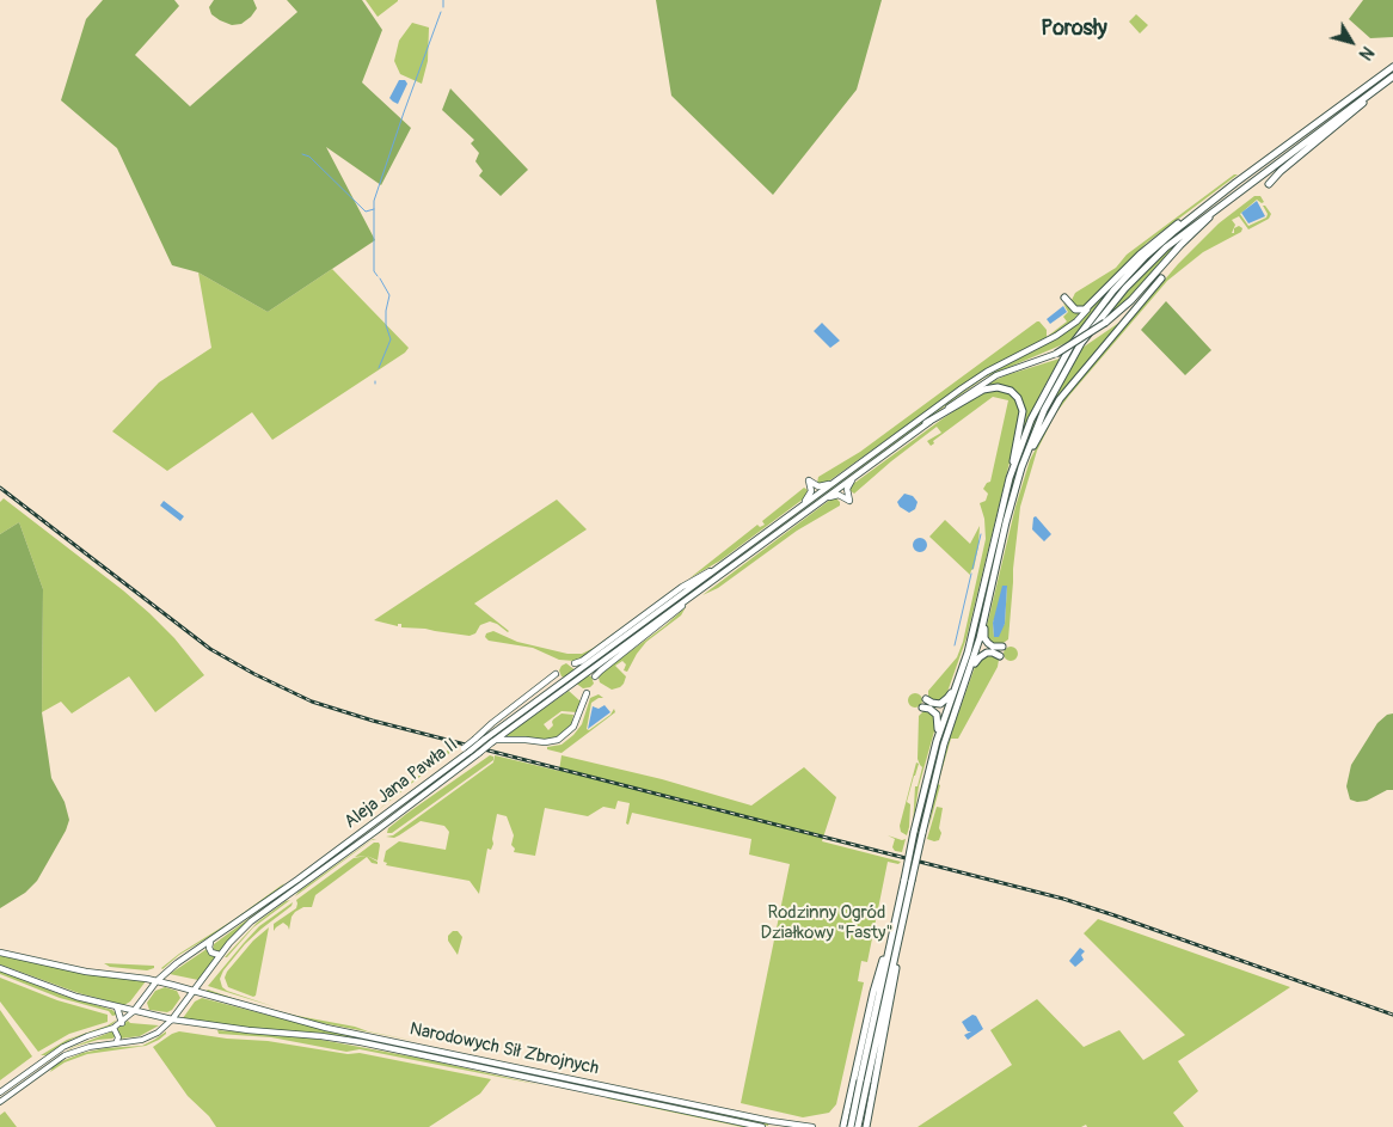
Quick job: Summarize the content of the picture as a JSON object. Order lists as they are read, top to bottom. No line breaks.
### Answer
{"streets":{"main road":["Aleja Jana Pawła II","Narodowych Sił Zbrojnych"]},"crossings":[["Aleja Jana Pawła II","Narodowych Sił Zbrojnych"]],"districts":["Porosły"],"parks":["Rodzinny Ogród Działkowy \"Fasty\""],"north":"bottom right"}
